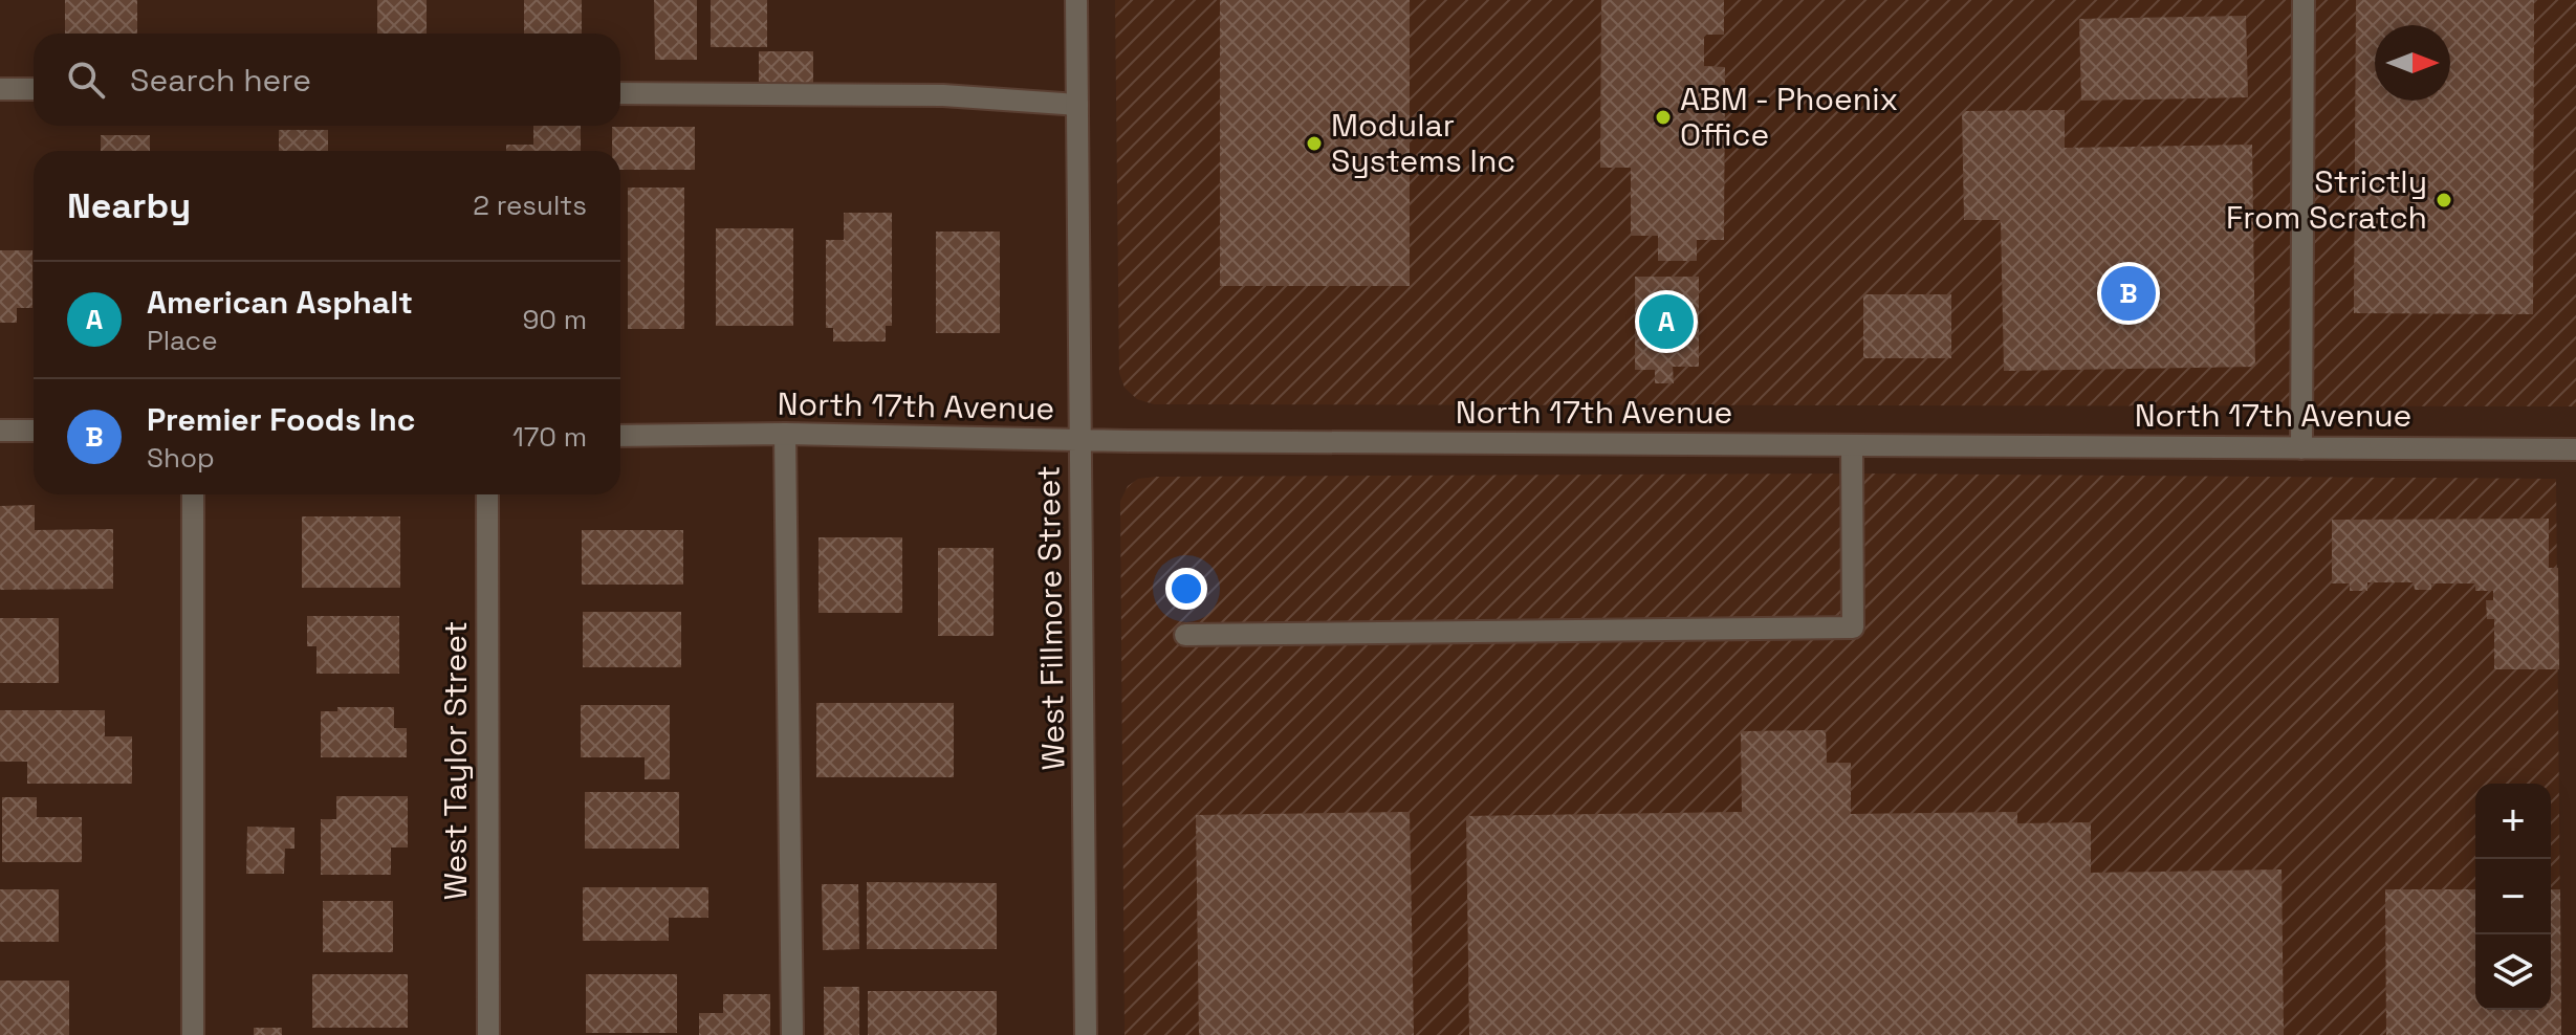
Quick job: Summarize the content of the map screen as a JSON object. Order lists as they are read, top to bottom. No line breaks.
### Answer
{"streets":{"street":["North 17th Avenue","West Fillmore Street","West Taylor Street"]},"crossings":[["North 17th Avenue","West Fillmore Street"]],"places":["ABM - Phoenix Office","Modular Systems Inc","Strictly From Scratch"],"north":"right","page":{"search":"Search here","heading":["Nearby","2 results"],"list":[{"mark":"A","name":"American Asphalt","note":"Place","value":"90 m"},{"mark":"B","name":"Premier Foods Inc","note":"Shop","value":"170 m"}],"pins":["B","A"],"map_buttons":["+","−"]}}
